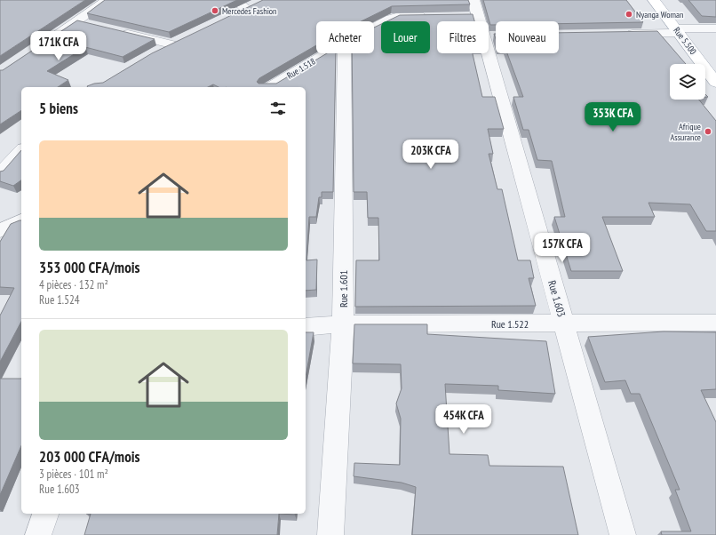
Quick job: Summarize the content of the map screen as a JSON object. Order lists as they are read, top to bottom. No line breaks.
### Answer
{"streets":{"main road":["Rue 5.500"],"street":["Rue 1.518","Rue 1.601","Rue 1.603","Rue 1.522"]},"crossings":[["Rue 1.601","Rue 1.522"],["Rue 1.603","Rue 1.522"]],"places":["Mercedes Fashion","Nyanga Woman","Afrique Assurance"],"page":{"chip":["Acheter","Louer","Filtres","Nouveau"],"price":["171K CFA","353K CFA","203K CFA","157K CFA","454K CFA"],"heading":"5 biens","list":[{"name":"353 000 CFA/mois","note":"4 pièces · 132 m² · Rue 1.524"},{"name":"203 000 CFA/mois","note":"3 pièces · 101 m² · Rue 1.603"}]}}
